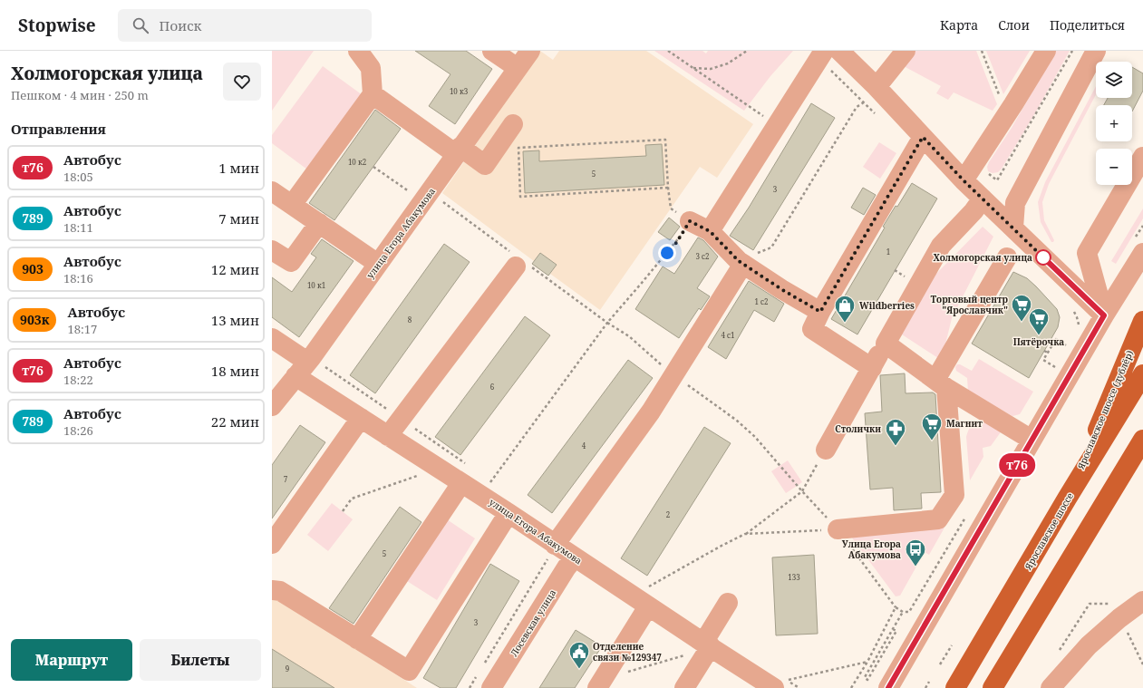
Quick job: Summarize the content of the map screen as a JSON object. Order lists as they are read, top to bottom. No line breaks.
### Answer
{"streets":{"main road":["Ярославское шоссе (дублёр)","Ярославское шоссе"],"street":["улица Егора Абакумова","Лосевская улица"]},"crossings":[["улица Егора Абакумова","Лосевская улица"],["Ярославское шоссе (дублёр)","Ярославское шоссе"]],"places":{"other":["Холмогорская улица"],"supermarket":["Торговый центр \"Ярославчик\"","Пятёрочка","Магнит"],"shop":["Wildberries"],"pharmacy":["Столички"],"bus stop":["Улица Егора Абакумова"],"public building":["Отделение связи №129347"]},"lines":["bus line т76"],"house_numbers":["10 к3","10 к2","5","3","1","3 с2","10 к1","1 с2","8","4 с1","6","4","7","2","5","133","3","9"],"page":{"header":"Stopwise","search":"Поиск","nav":["Карта","Слои","Поделиться"],"heading":[["Холмогорская улица","Пешком · 4 мин · 250 m"],"Отправления"],"on_map":"т76","map_buttons":["+","−"],"list":[{"mark":"т76","name":"Автобус","note":"18:05","value":"1 мин"},{"mark":"789","name":"Автобус","note":"18:11","value":"7 мин"},{"mark":"903","name":"Автобус","note":"18:16","value":"12 мин"},{"mark":"903к","name":"Автобус","note":"18:17","value":"13 мин"},{"mark":"т76","name":"Автобус","note":"18:22","value":"18 мин"},{"mark":"789","name":"Автобус","note":"18:26","value":"22 мин"}],"buttons":["Маршрут","Билеты"]}}
